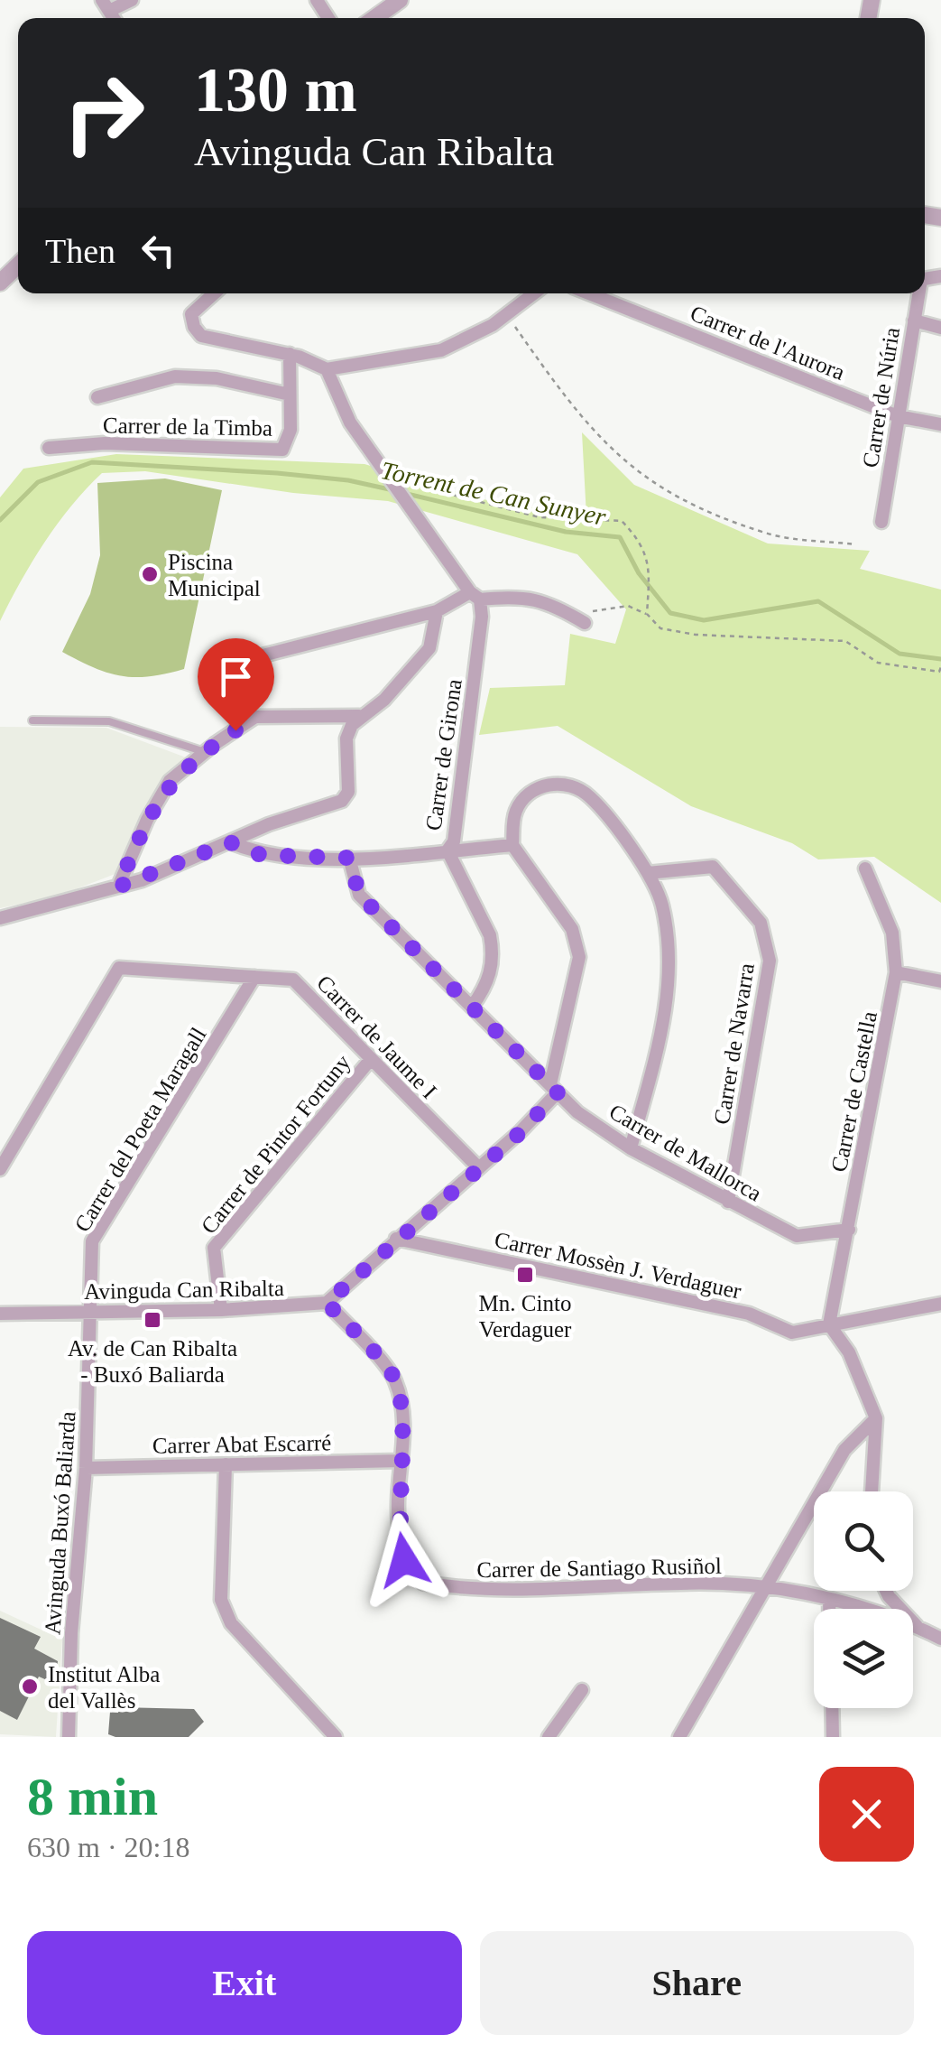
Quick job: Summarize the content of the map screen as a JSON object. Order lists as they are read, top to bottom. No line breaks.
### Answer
{"streets":{"street":["Carrer de l'Aurora","Carrer de Núria","Carrer de la Timba","Carrer de Girona","Carrer de Jaume I","Carrer de Navarra","Carrer de Castella","Carrer del Poeta Maragall","Carrer de Pintor Fortuny","Carrer de Mallorca","Carrer Mossèn J. Verdaguer","Avinguda Can Ribalta","Carrer Abat Escarré","Avinguda Buxó Baliarda","Carrer de Santiago Rusiñol"]},"crossings":[["Carrer de l'Aurora","Carrer de Núria"],["Carrer de Girona","Carrer de Mallorca"],["Carrer de Jaume I","Carrer del Poeta Maragall"],["Carrer de Jaume I","Carrer de Pintor Fortuny"],["Carrer de Navarra","Carrer de Mallorca"],["Carrer de Castella","Carrer de Mallorca"],["Carrer de Castella","Carrer Mossèn J. Verdaguer"],["Carrer del Poeta Maragall","Avinguda Can Ribalta"],["Carrer del Poeta Maragall","Avinguda Buxó Baliarda"],["Carrer de Pintor Fortuny","Avinguda Can Ribalta"],["Avinguda Can Ribalta","Avinguda Buxó Baliarda"],["Avinguda Can Ribalta","Carrer de Santiago Rusiñol"],["Carrer Abat Escarré","Avinguda Buxó Baliarda"],["Carrer Abat Escarré","Carrer de Santiago Rusiñol"]],"water":["Torrent de Can Sunyer"],"places":{"other":["Piscina Municipal","Institut Alba del Vallès"],"transit":["Mn. Cinto Verdaguer","Av. de Can Ribalta - Buxó Baliarda"]},"page":{"turn":["130 m","Avinguda Can Ribalta"],"then":"Then","heading":["8 min","630 m · 20:18"],"buttons":["Exit","Share"]}}
